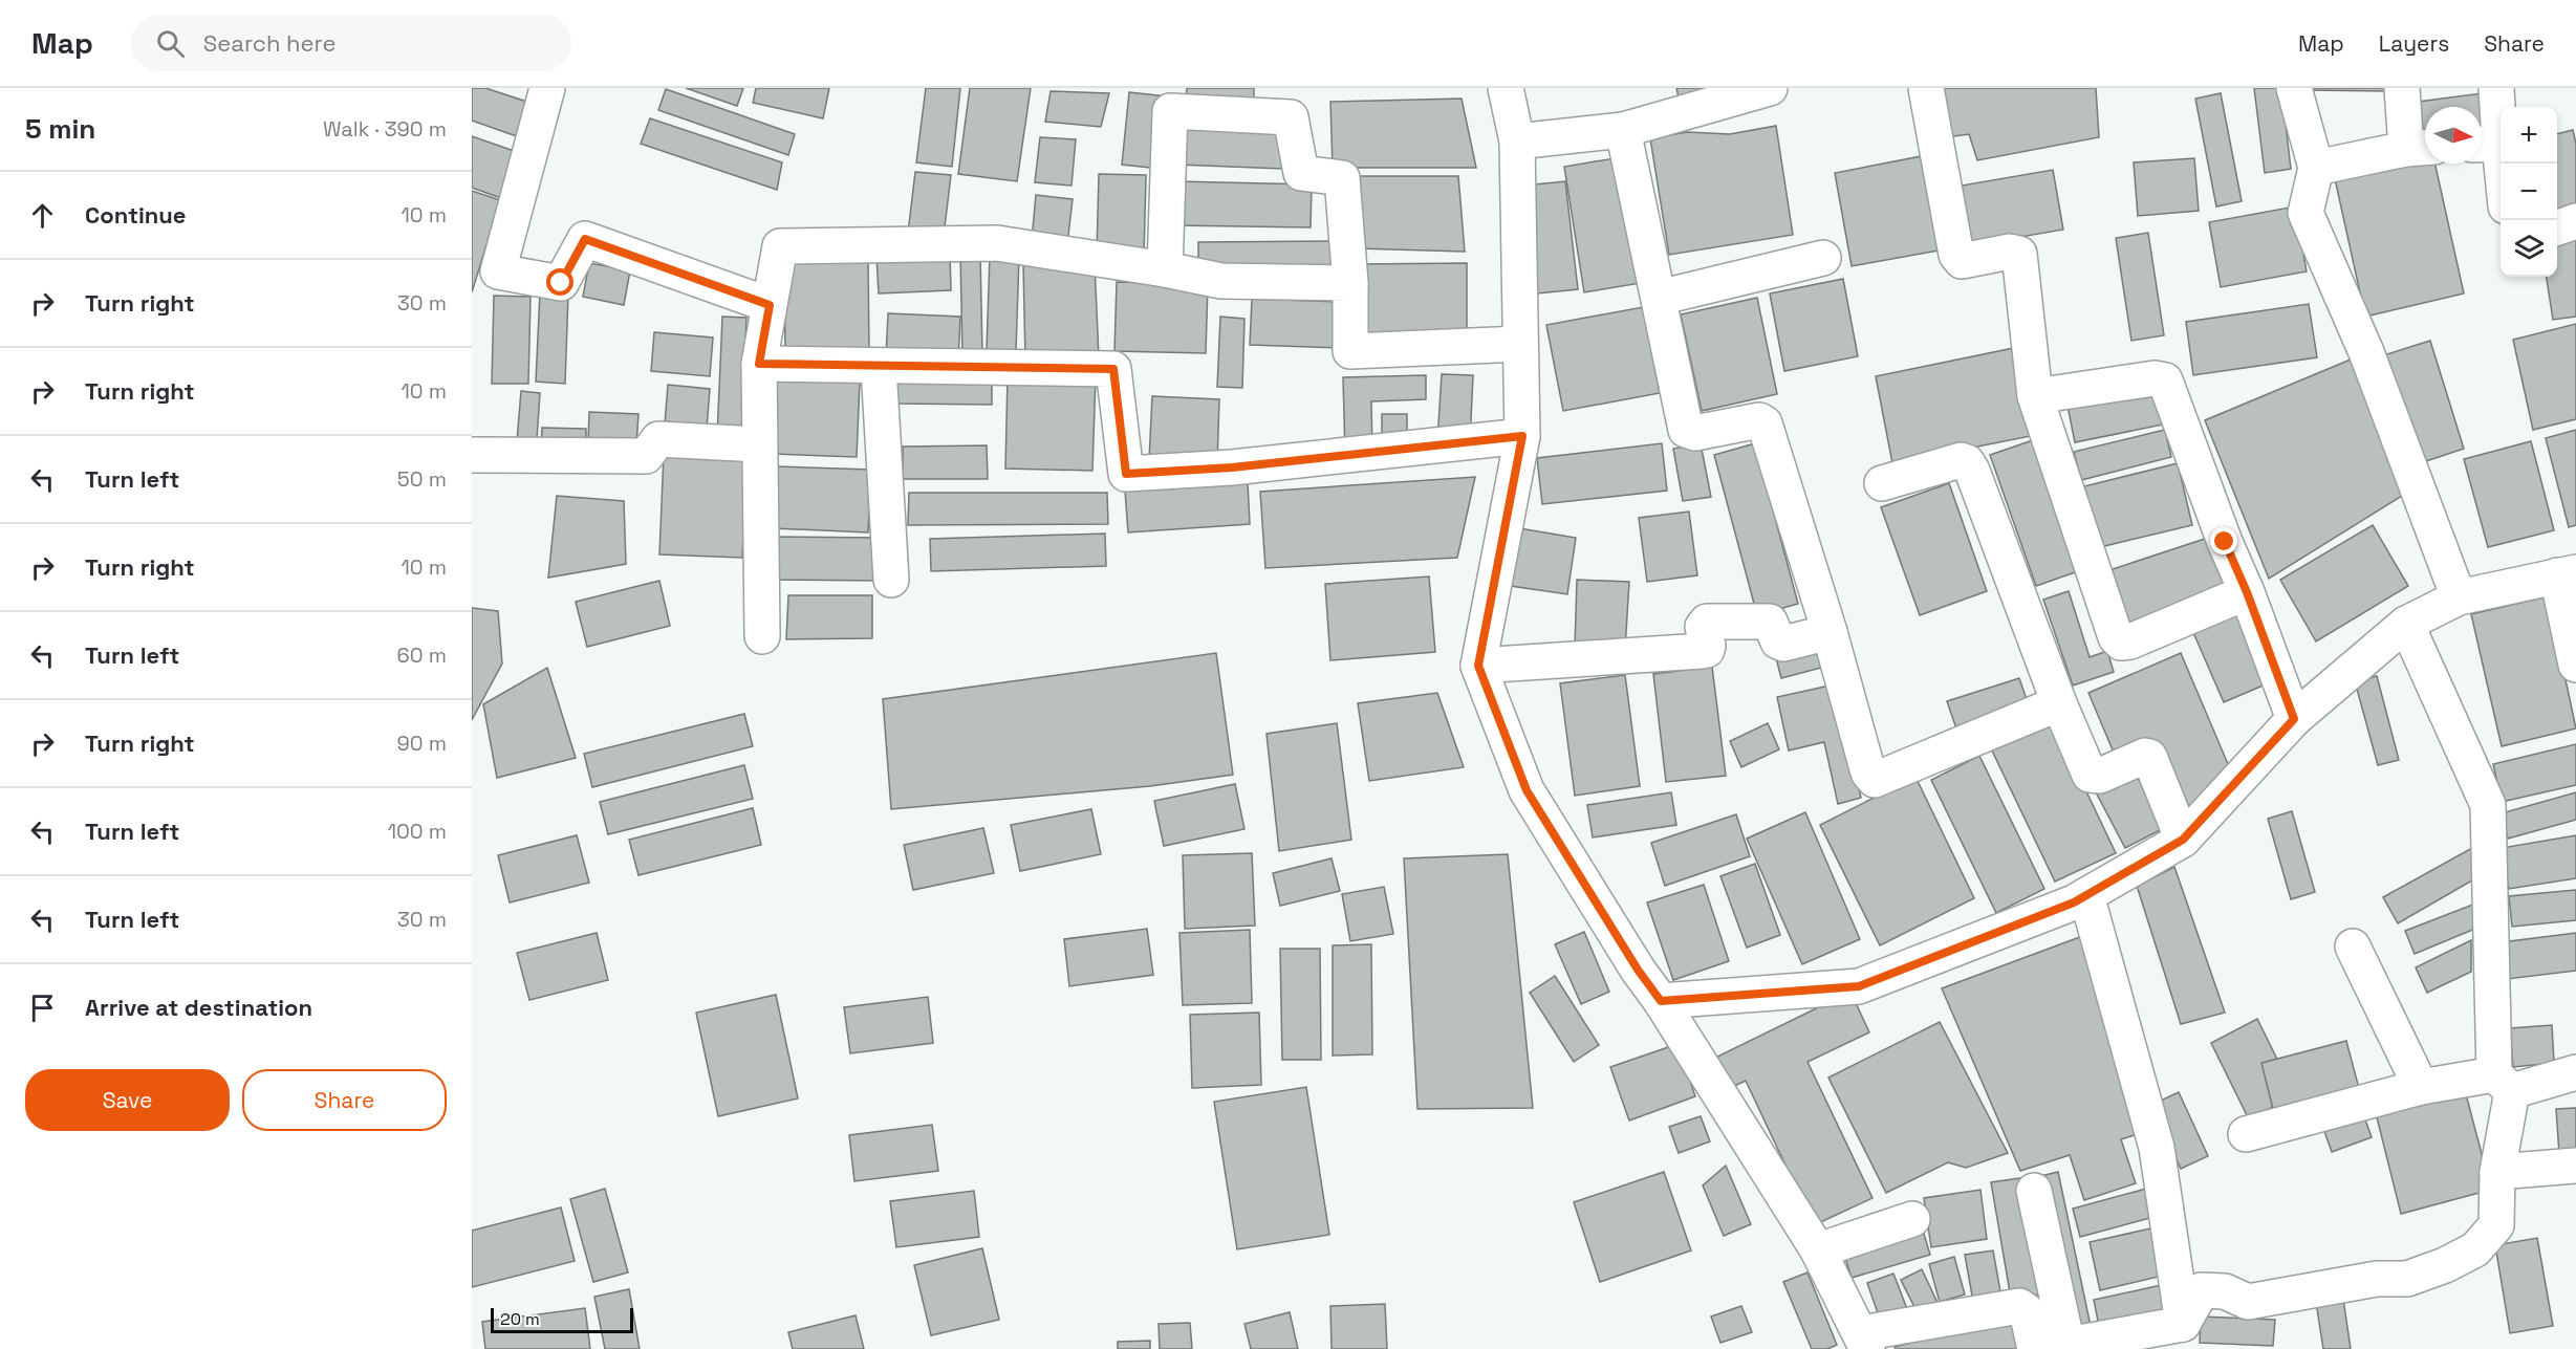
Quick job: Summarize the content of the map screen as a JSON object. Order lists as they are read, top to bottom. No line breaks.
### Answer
{"scale_bar":"20 m","north":"right","page":{"header":"Map","search":"Search here","nav":["Map","Layers","Share"],"heading":["5 min","Walk · 390 m"],"map_buttons":["+","−"],"list":[["Continue","10 m"],["Turn right","30 m"],["Turn right","10 m"],["Turn left","50 m"],["Turn right","10 m"],["Turn left","60 m"],["Turn right","90 m"],["Turn left","100 m"],["Turn left","30 m"],"Arrive at destination"],"buttons":["Save","Share"],"scale":"20 m"}}
